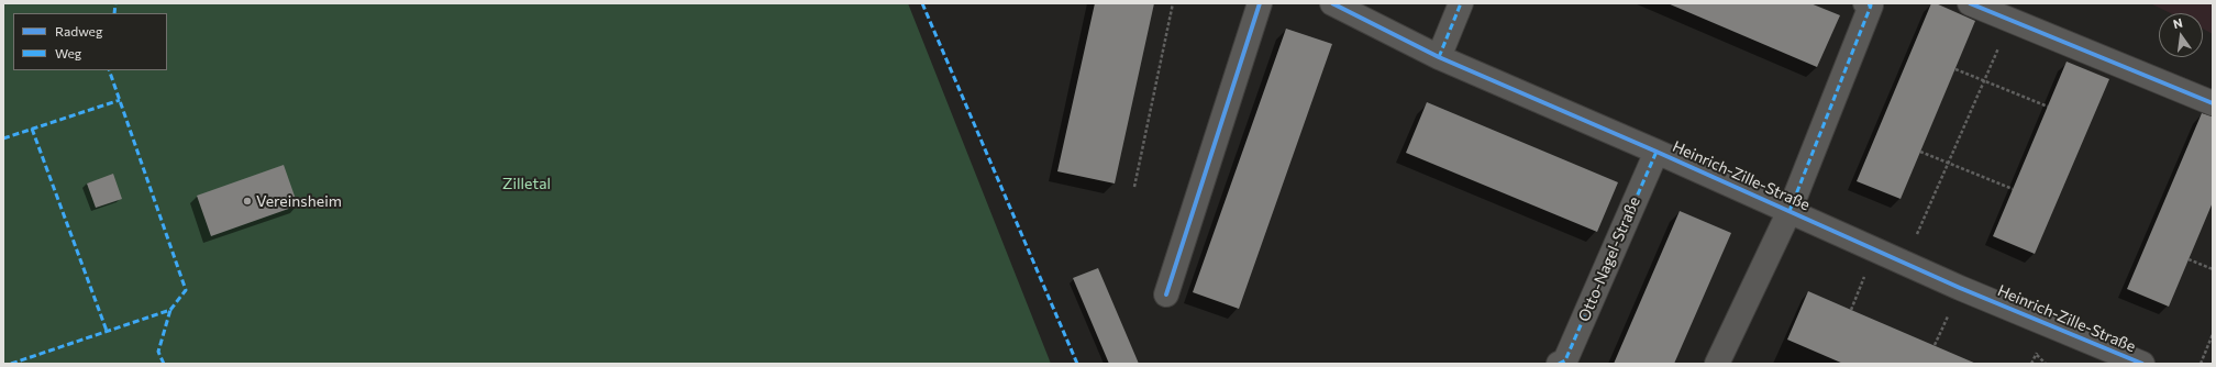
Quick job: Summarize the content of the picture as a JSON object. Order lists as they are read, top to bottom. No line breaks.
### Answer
{"streets":{"street":["Heinrich-Zille-Straße","Otto-Nagel-Straße"]},"crossings":[["Heinrich-Zille-Straße","Otto-Nagel-Straße"]],"parks":["Zilletal"],"places":["Vereinsheim"],"legend":["Radweg","Weg"],"north":"top"}
